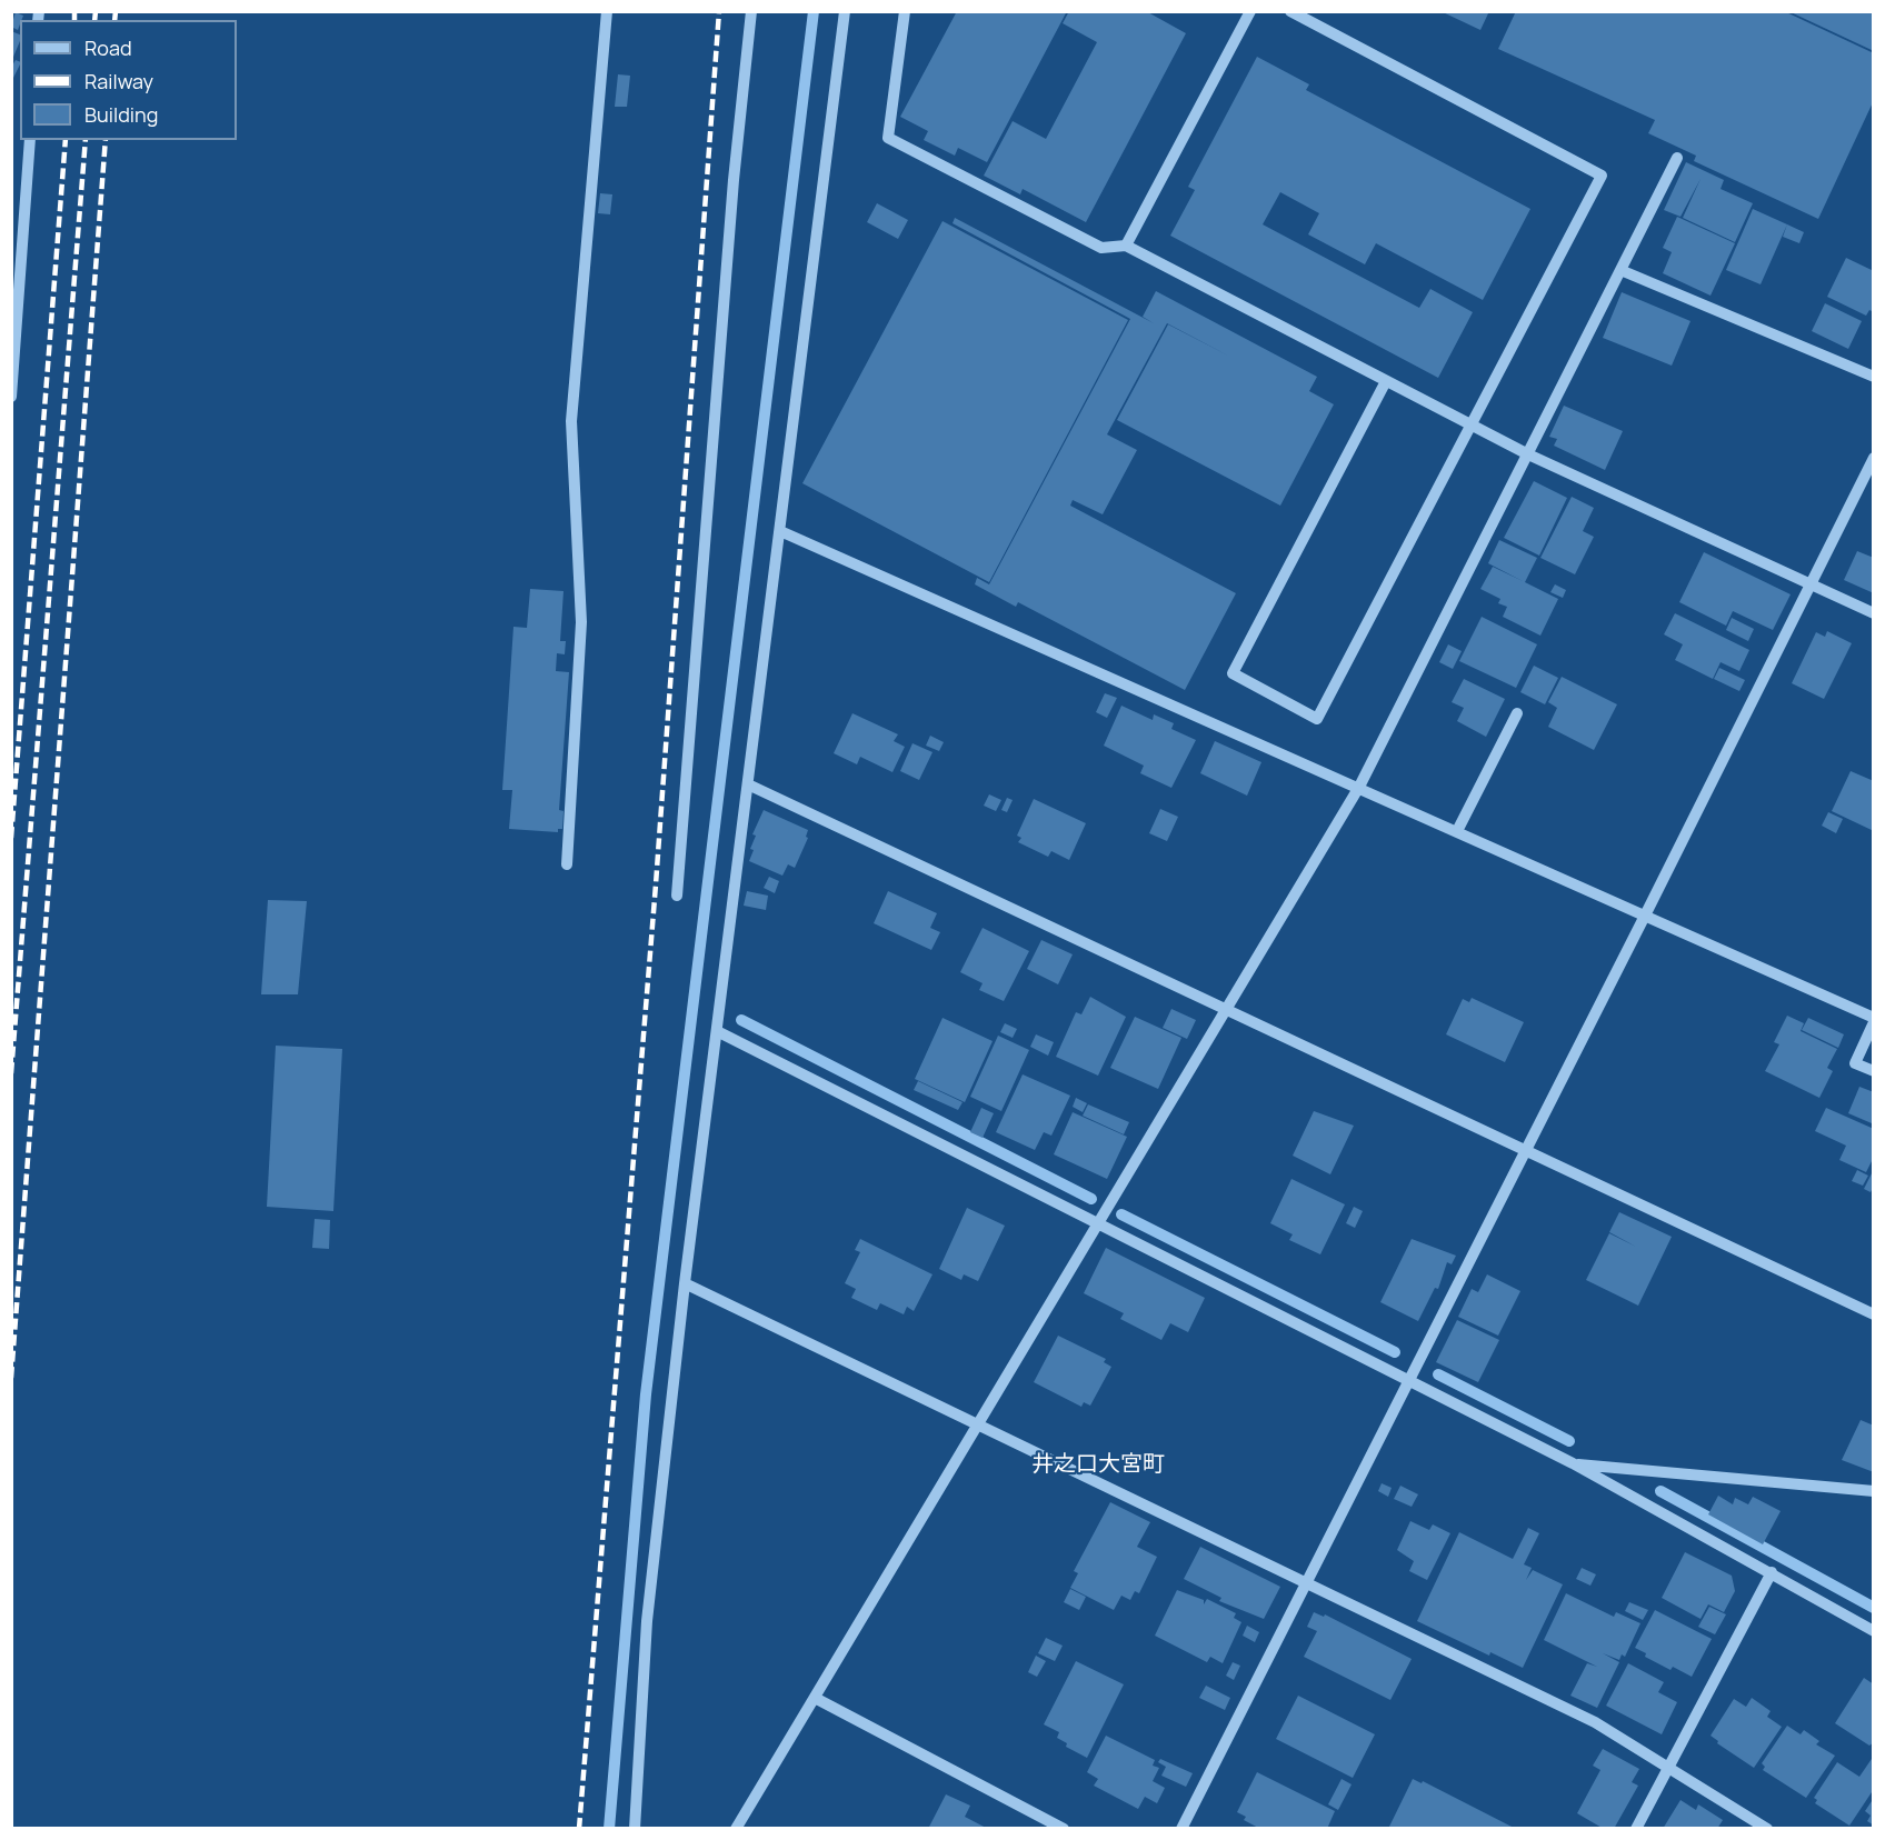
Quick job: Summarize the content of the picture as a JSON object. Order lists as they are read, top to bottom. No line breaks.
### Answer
{"districts":["井之口大宮町"],"legend":["Road","Railway","Building"]}
